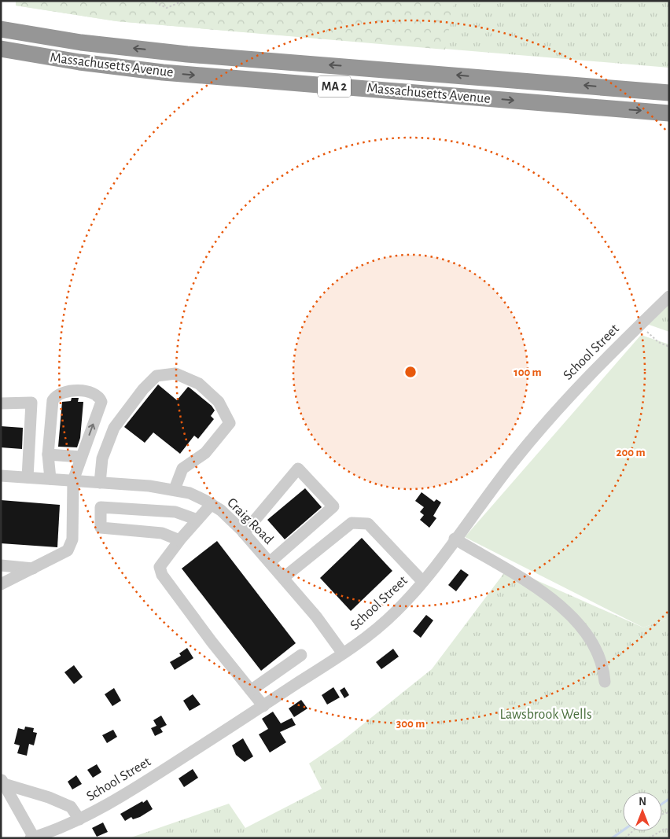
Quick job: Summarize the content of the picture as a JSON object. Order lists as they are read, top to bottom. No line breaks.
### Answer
{"streets":{"highway":["Massachusetts Avenue","MA 2"],"street":["School Street","Craig Road"]},"crossings":[["School Street","Craig Road"]],"parks":["Lawsbrook Wells"],"north":"top","rings":["100 m","200 m","300 m"]}
